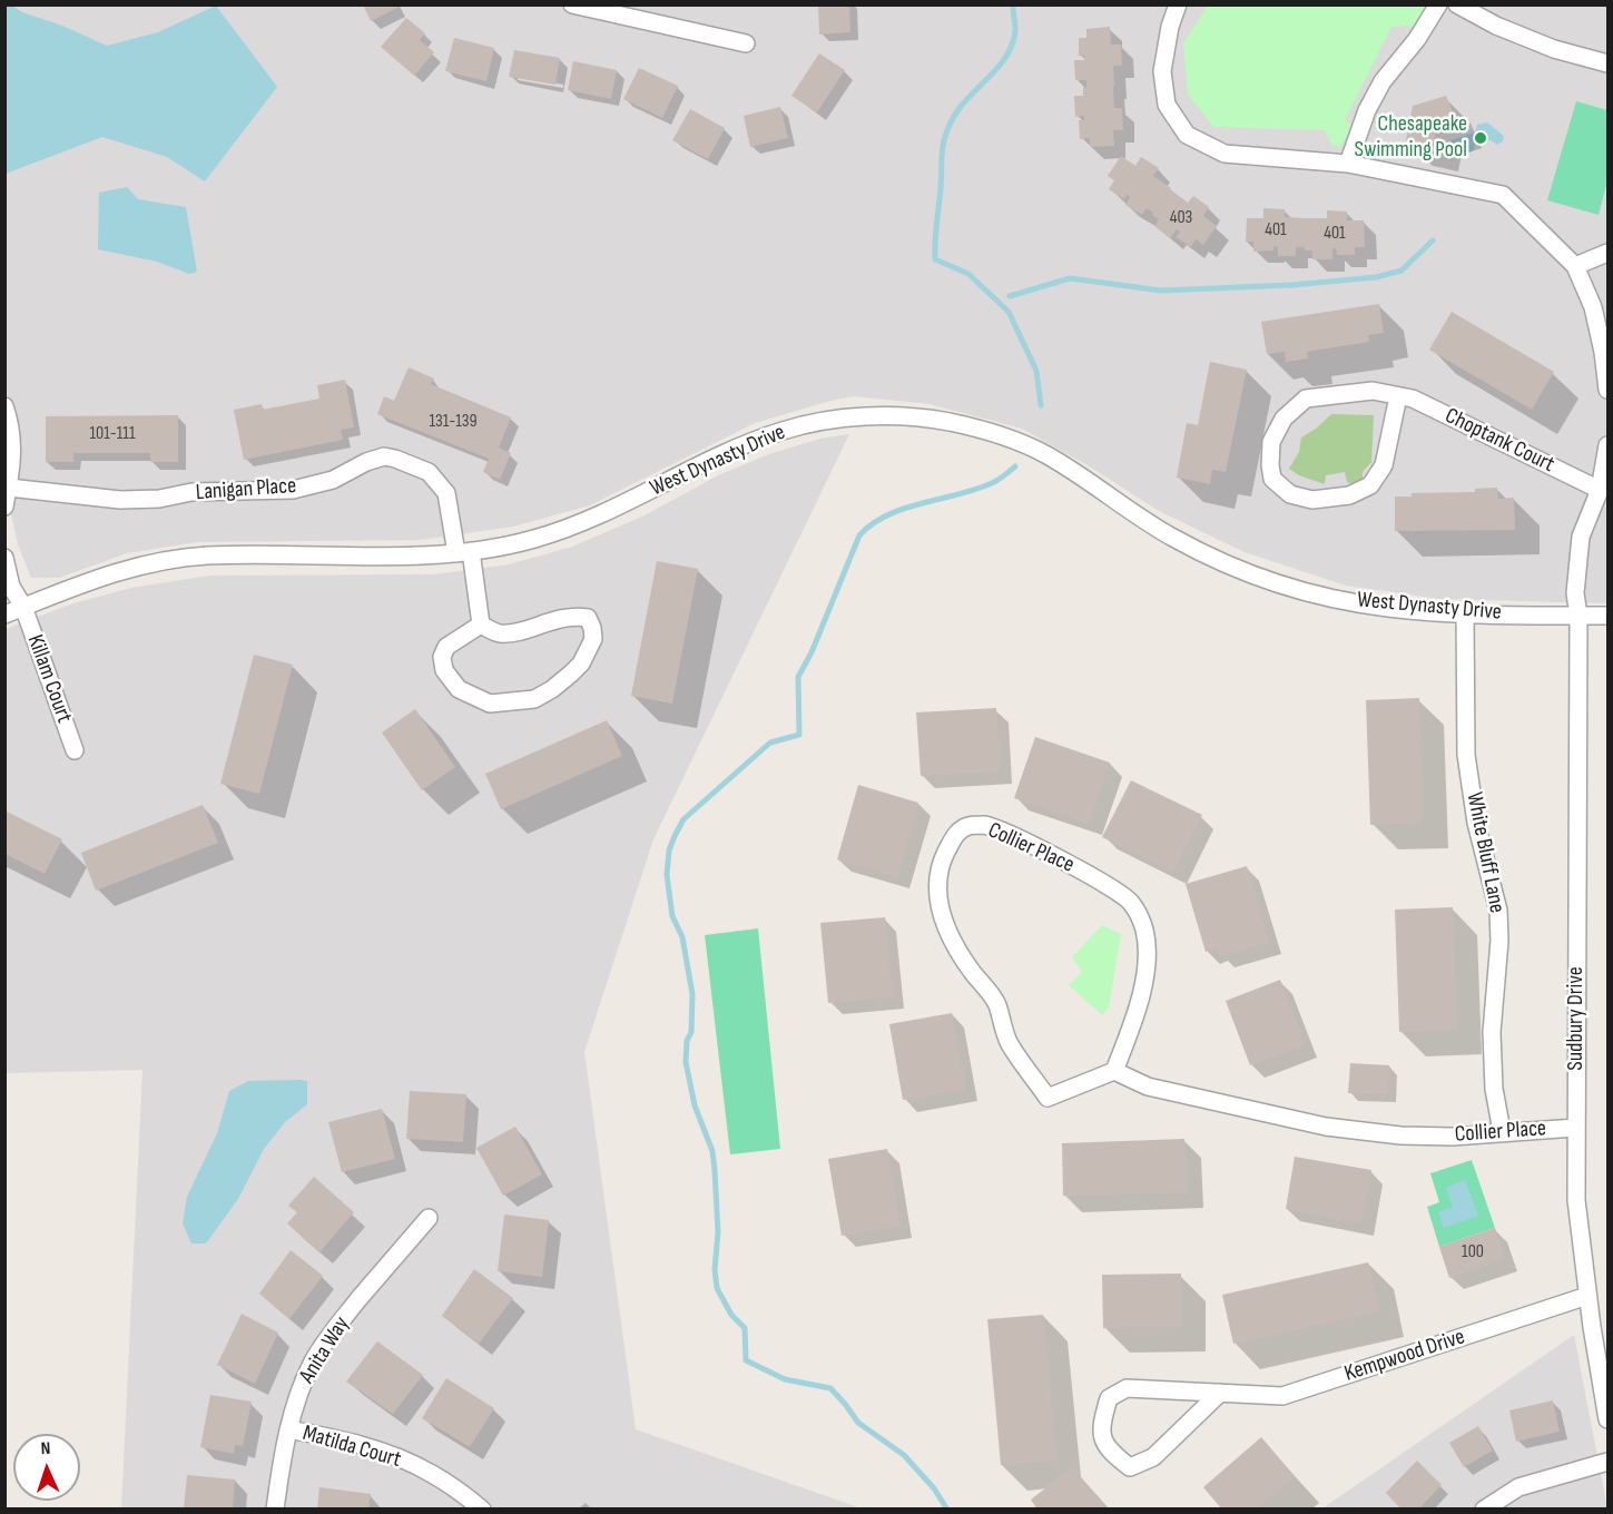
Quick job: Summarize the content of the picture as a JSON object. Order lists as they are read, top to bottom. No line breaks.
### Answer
{"streets":{"street":["Choptank Court","West Dynasty Drive","Lanigan Place","Killam Court","Collier Place","White Bluff Lane","Sudbury Drive","Anita Way","Kempwood Drive","Matilda Court"]},"crossings":[["Choptank Court","Sudbury Drive"],["West Dynasty Drive","Lanigan Place"],["West Dynasty Drive","Killam Court"],["West Dynasty Drive","White Bluff Lane"],["West Dynasty Drive","Sudbury Drive"],["Collier Place","White Bluff Lane"],["Collier Place","Sudbury Drive"],["Sudbury Drive","Kempwood Drive"],["Anita Way","Matilda Court"]],"places":["Chesapeake Swimming Pool"],"house_numbers":["403","401","401","131-139","101-111","100"],"north":"top"}
